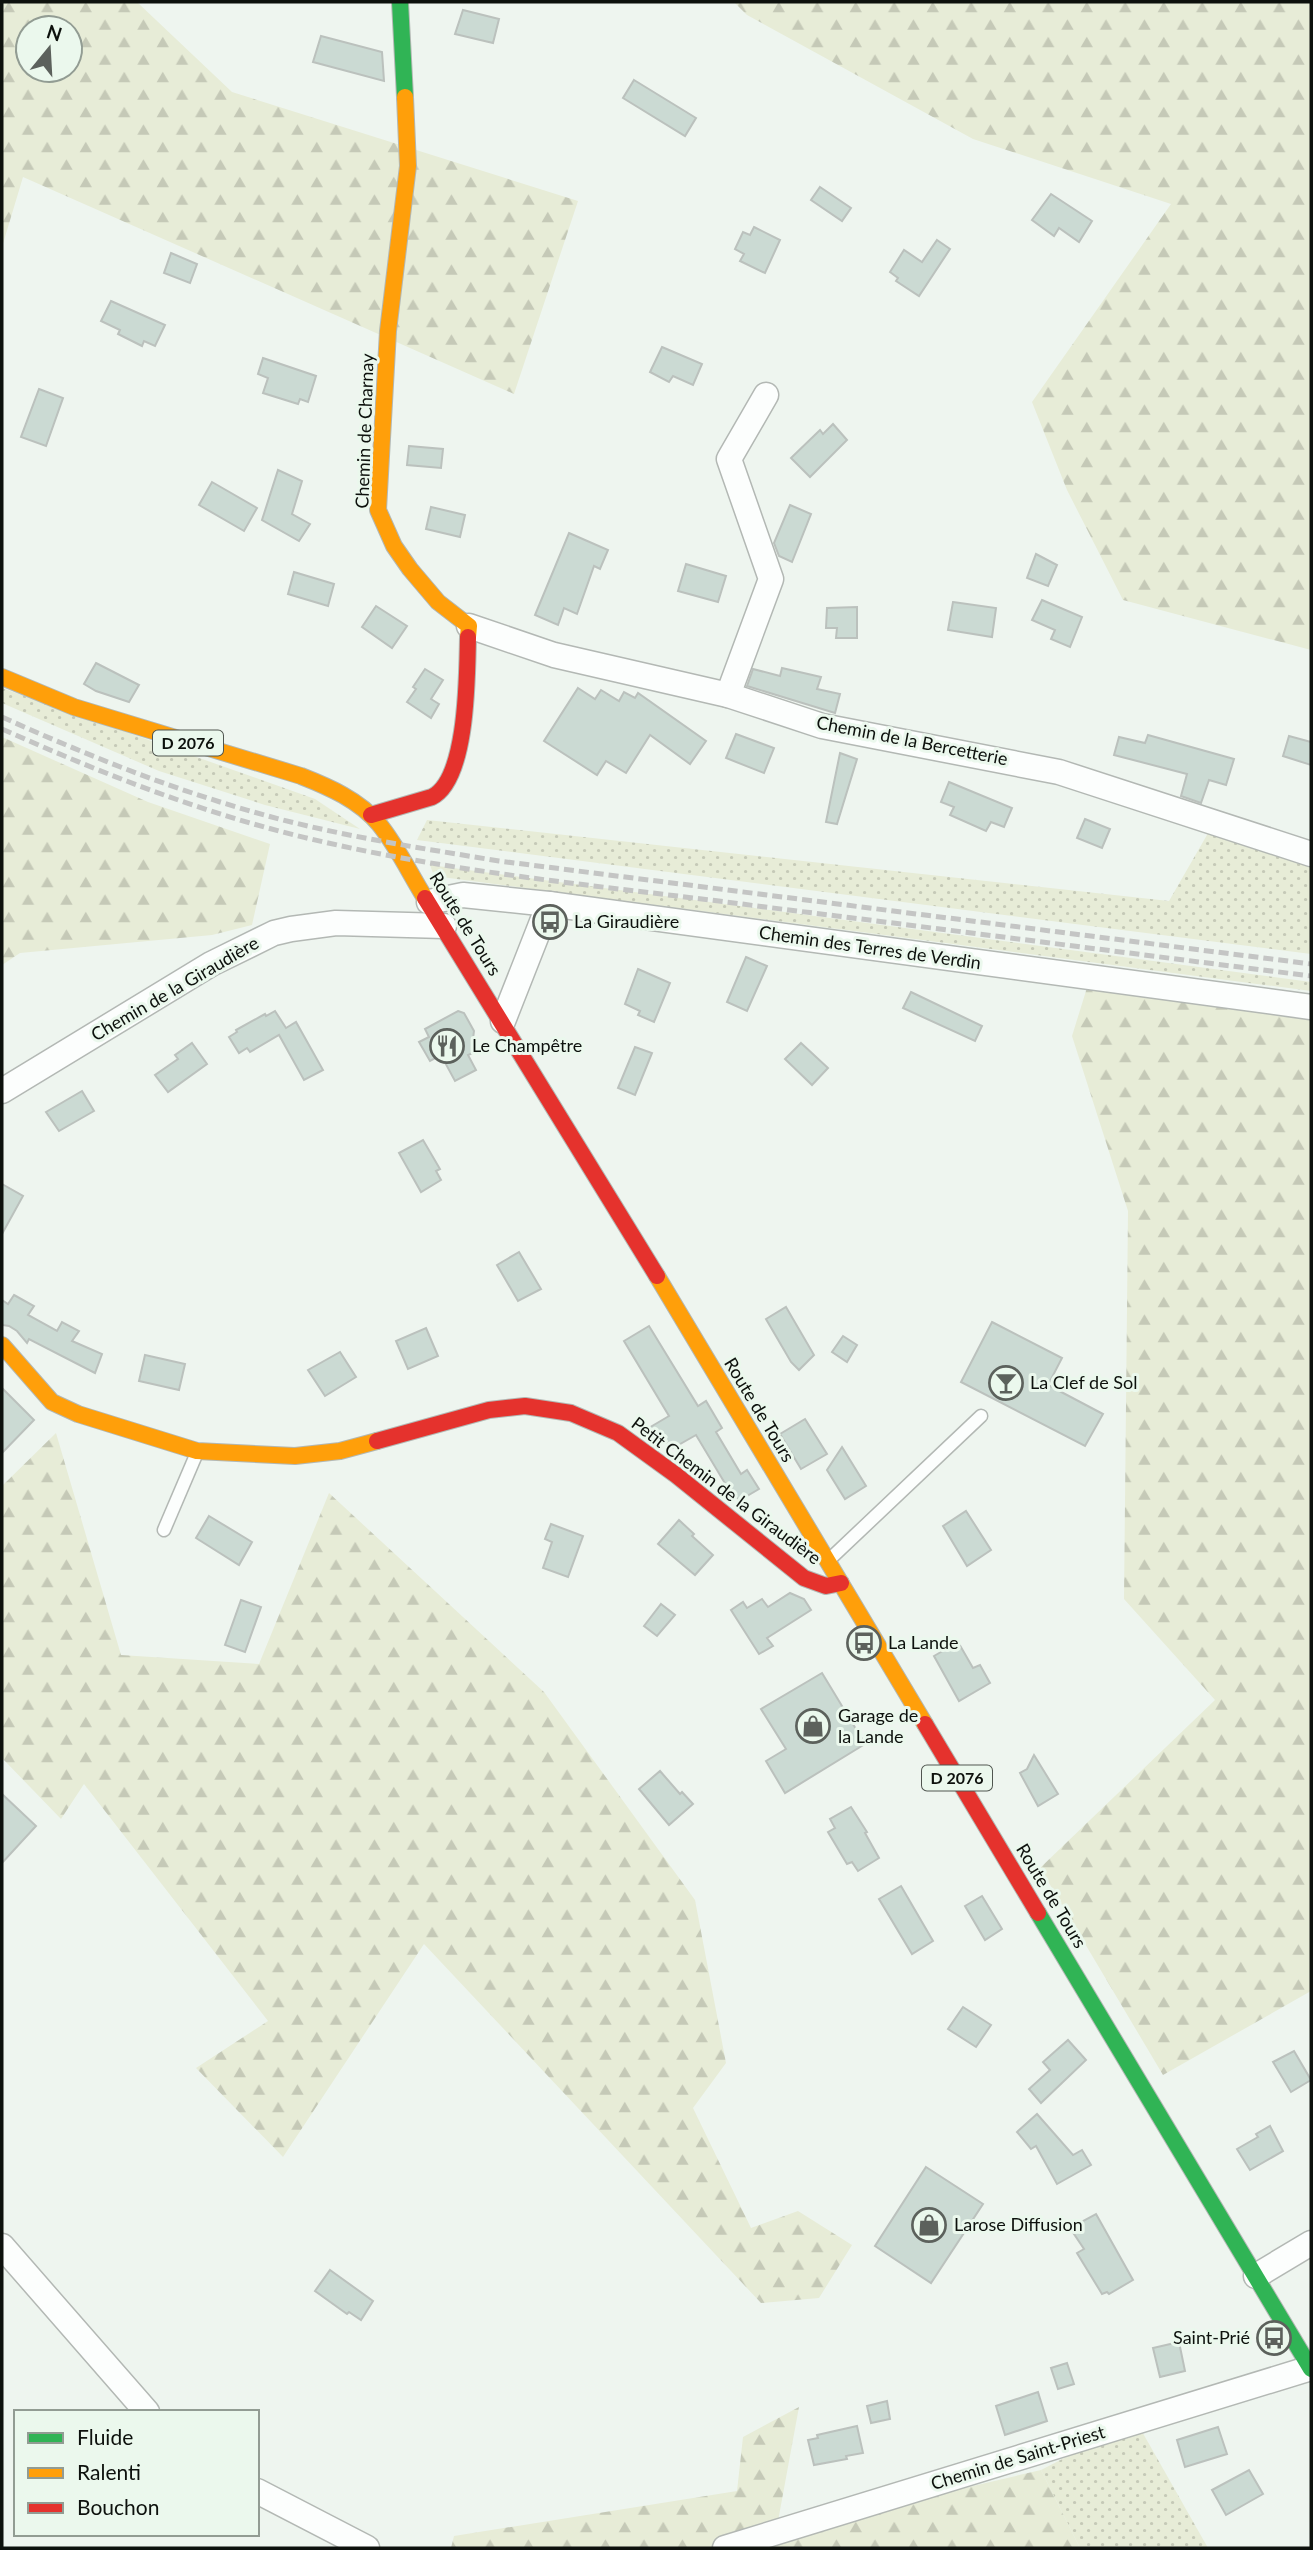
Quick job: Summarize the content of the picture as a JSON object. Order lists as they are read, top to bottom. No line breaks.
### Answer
{"streets":{"main road":["Chemin de Charnay","D 2076","Route de Tours","Petit Chemin de la Giraudière"],"street":["Chemin de la Bercetterie","Chemin des Terres de Verdin","Chemin de la Giraudière","Chemin de Saint-Priest"]},"crossings":[["Chemin de Charnay","Chemin de la Bercetterie"],["Route de Tours","Chemin des Terres de Verdin"],["Route de Tours","Chemin de la Giraudière"],["Route de Tours","Petit Chemin de la Giraudière"],["Route de Tours","Chemin de Saint-Priest"]],"places":{"bus stop":["La Giraudière","La Lande","Saint-Prié"],"restaurant":["Le Champêtre"],"bar":["La Clef de Sol"],"shop":["Garage de la Lande","Larose Diffusion"]},"legend":["Fluide","Ralenti","Bouchon"],"north":"top"}
